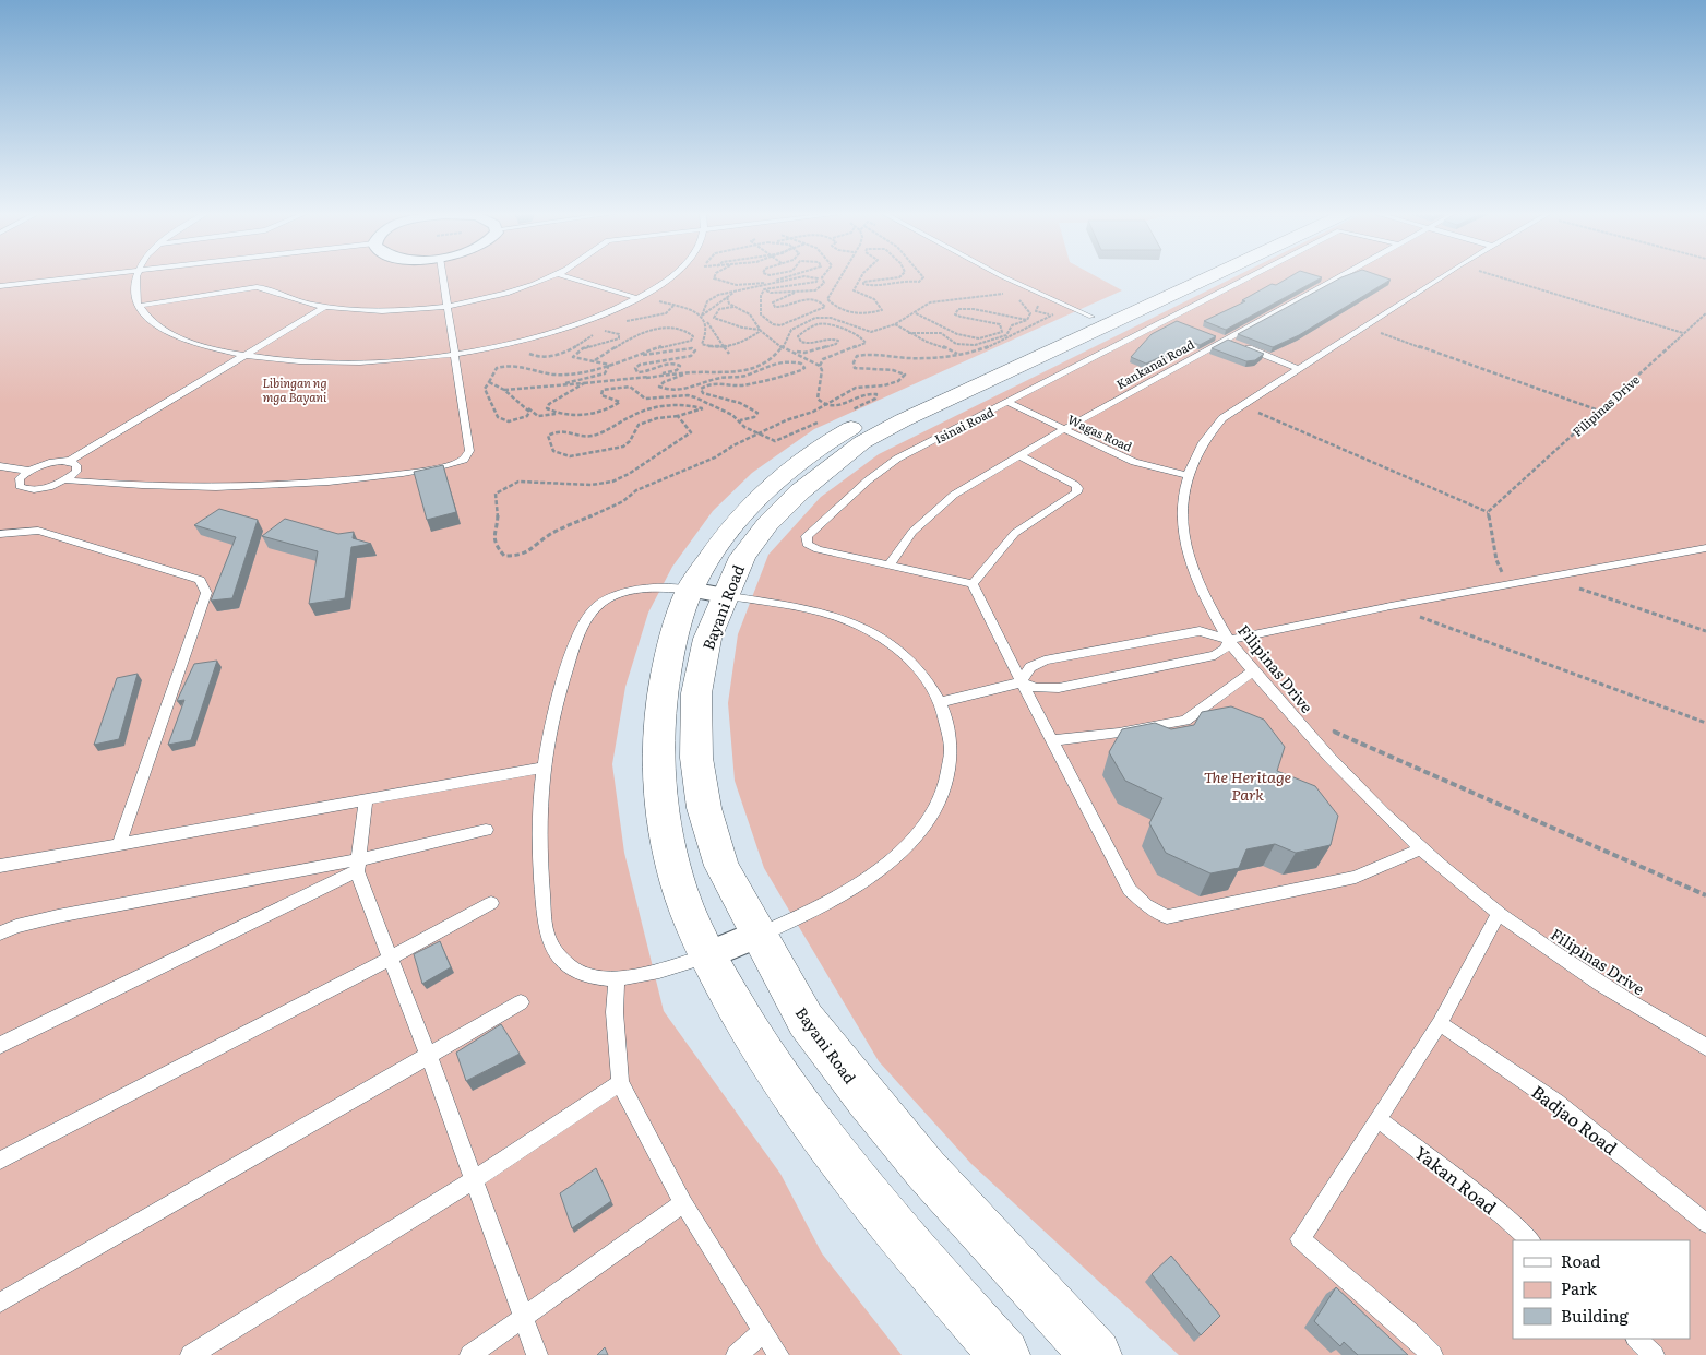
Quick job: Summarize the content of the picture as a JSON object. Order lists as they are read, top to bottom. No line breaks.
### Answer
{"streets":{"main road":["Bayani Road"],"lane":["Kankanai Road","Filipinas Drive","Isinai Road","Wagas Road","Badjao Road","Yakan Road"]},"crossings":[["Kankanai Road","Isinai Road"],["Kankanai Road","Wagas Road"],["Filipinas Drive","Wagas Road"],["Isinai Road","Wagas Road"]],"parks":["Libingan ng mga Bayani","The Heritage Park"],"legend":["Road","Park","Building"]}
